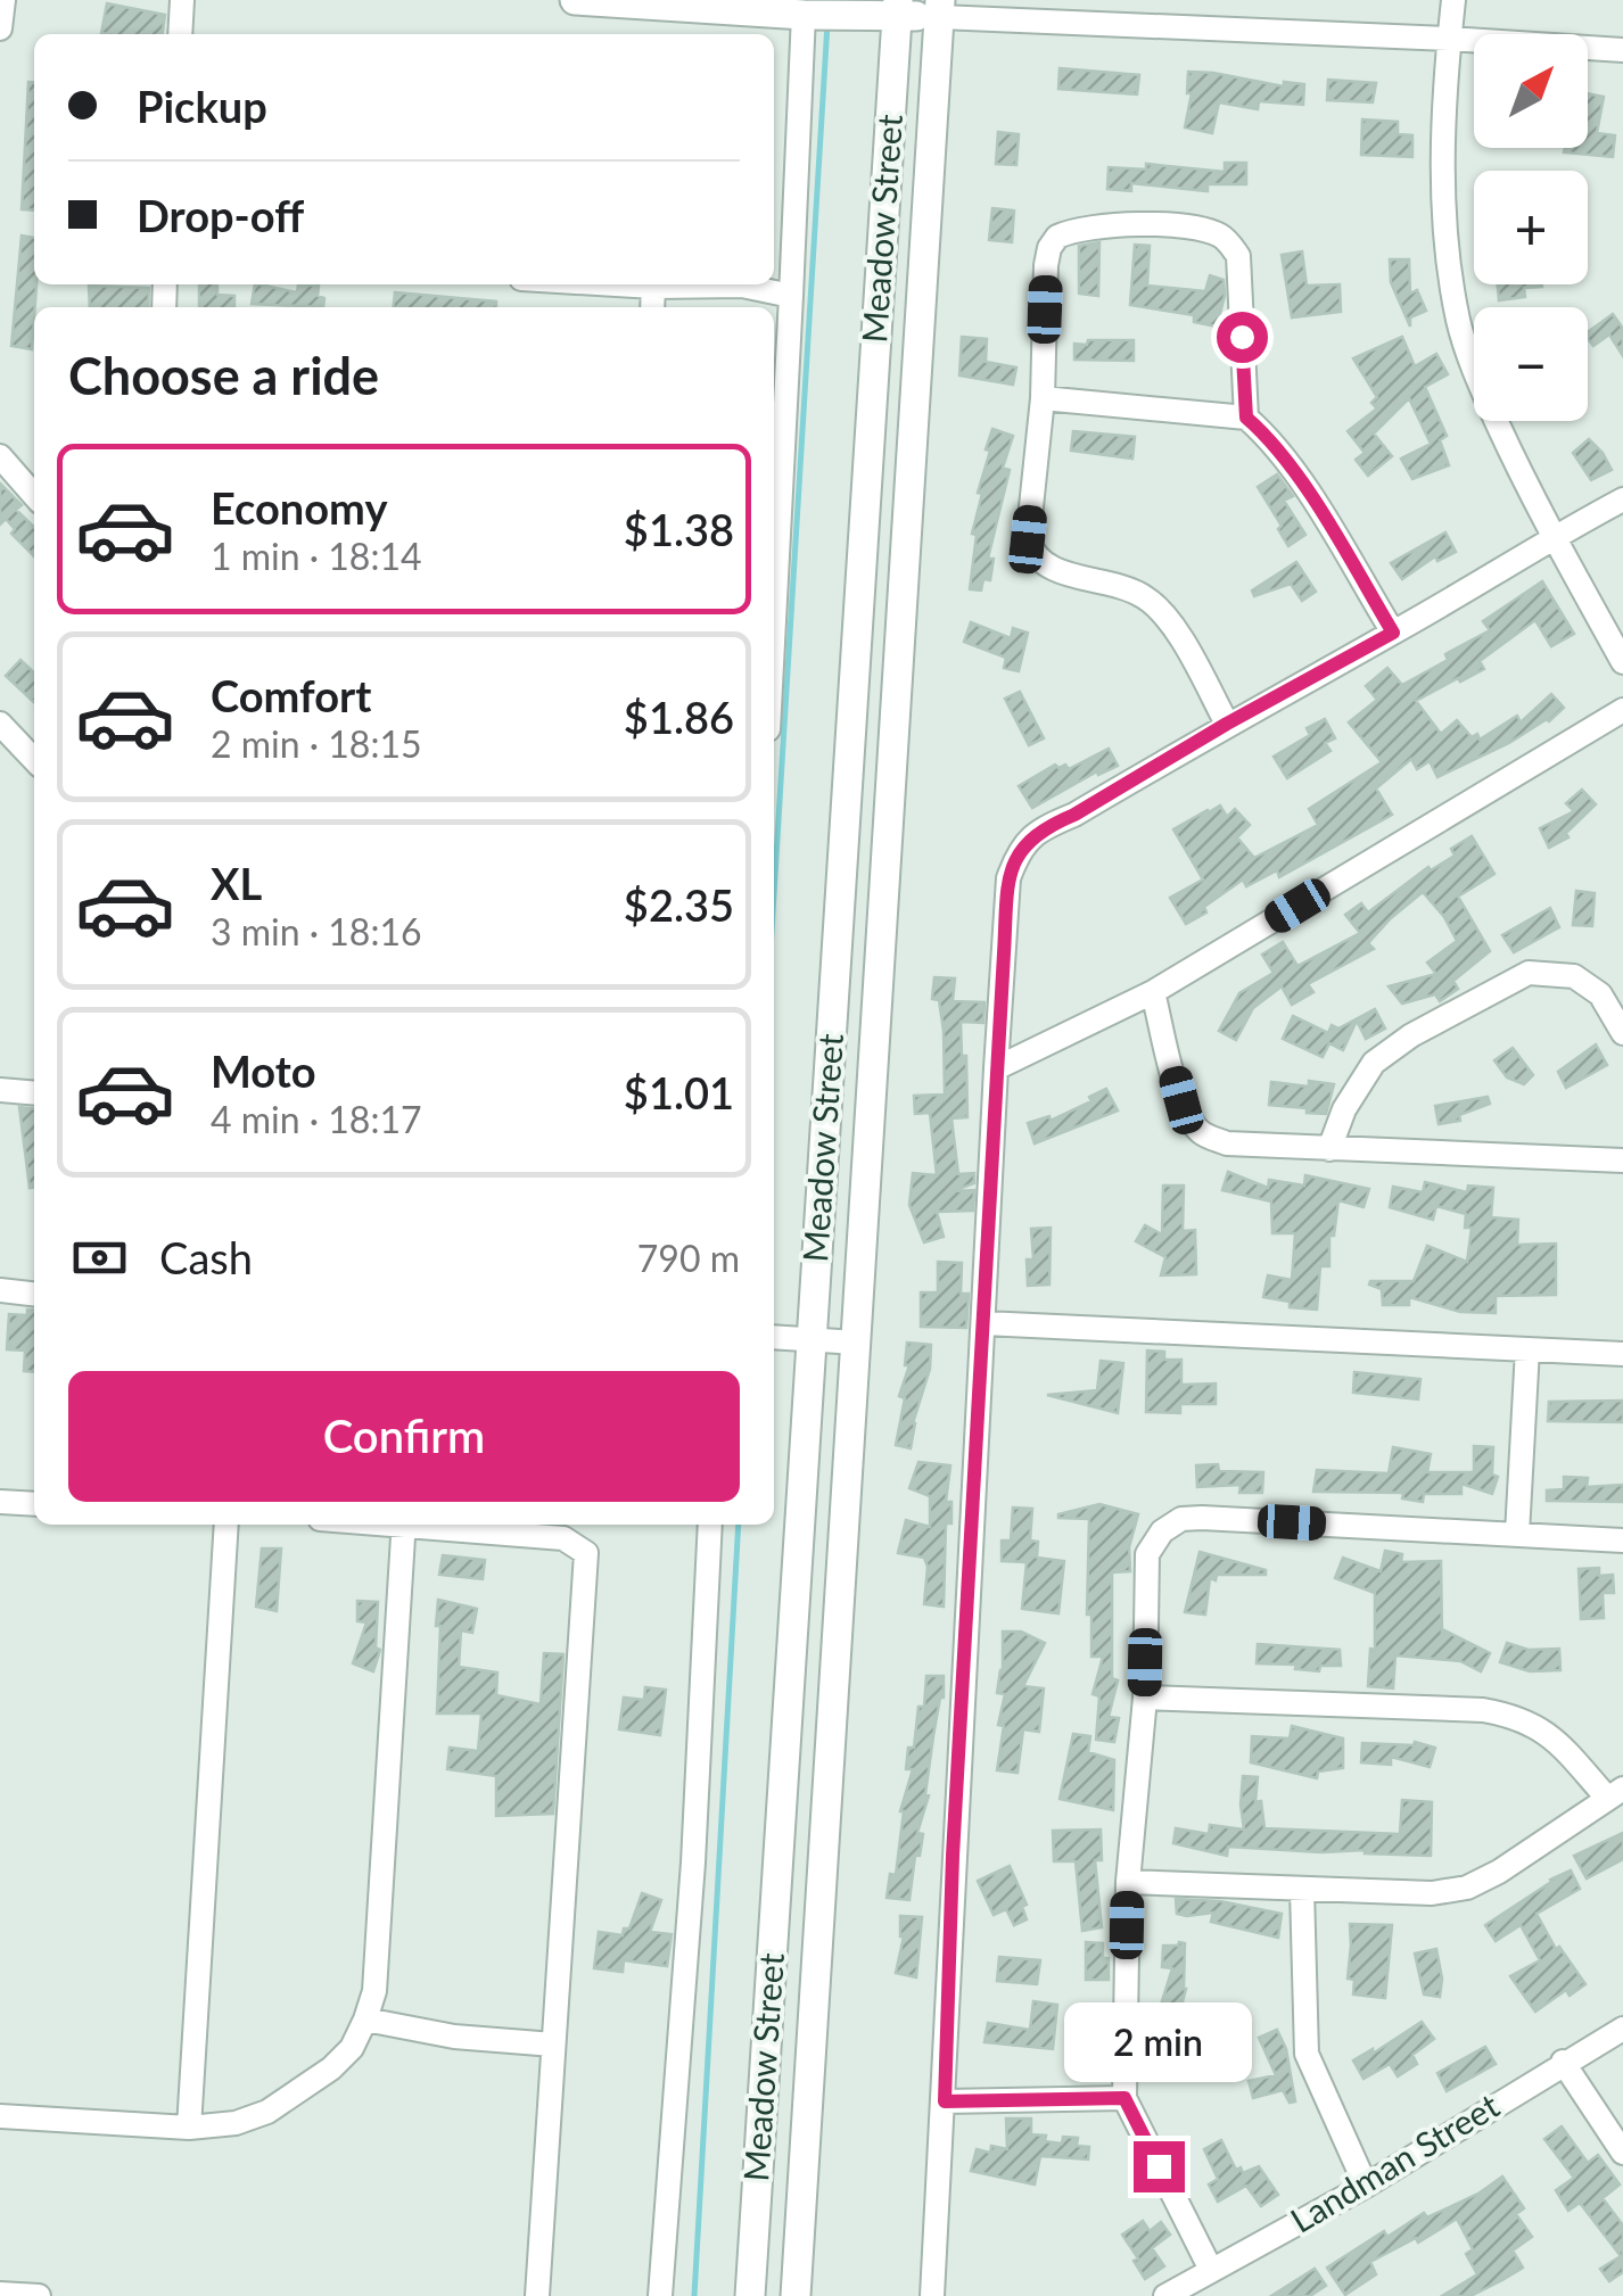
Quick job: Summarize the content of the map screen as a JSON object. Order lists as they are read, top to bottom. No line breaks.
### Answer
{"streets":{"street":["Meadow Street","Landman Street"]},"north":"top right","page":{"map_buttons":["+","−"],"banner":["Pickup","Drop-off"],"heading":"Choose a ride","list":[{"name":"Economy","note":"1 min · 18:14","value":"$1.38"},{"name":"Comfort","note":"2 min · 18:15","value":"$1.86"},{"name":"XL","note":"3 min · 18:16","value":"$2.35"},{"name":"Moto","note":"4 min · 18:17","value":"$1.01"}],"pay":["Cash","790 m"],"buttons":"Confirm","bubble":"2 min"}}
